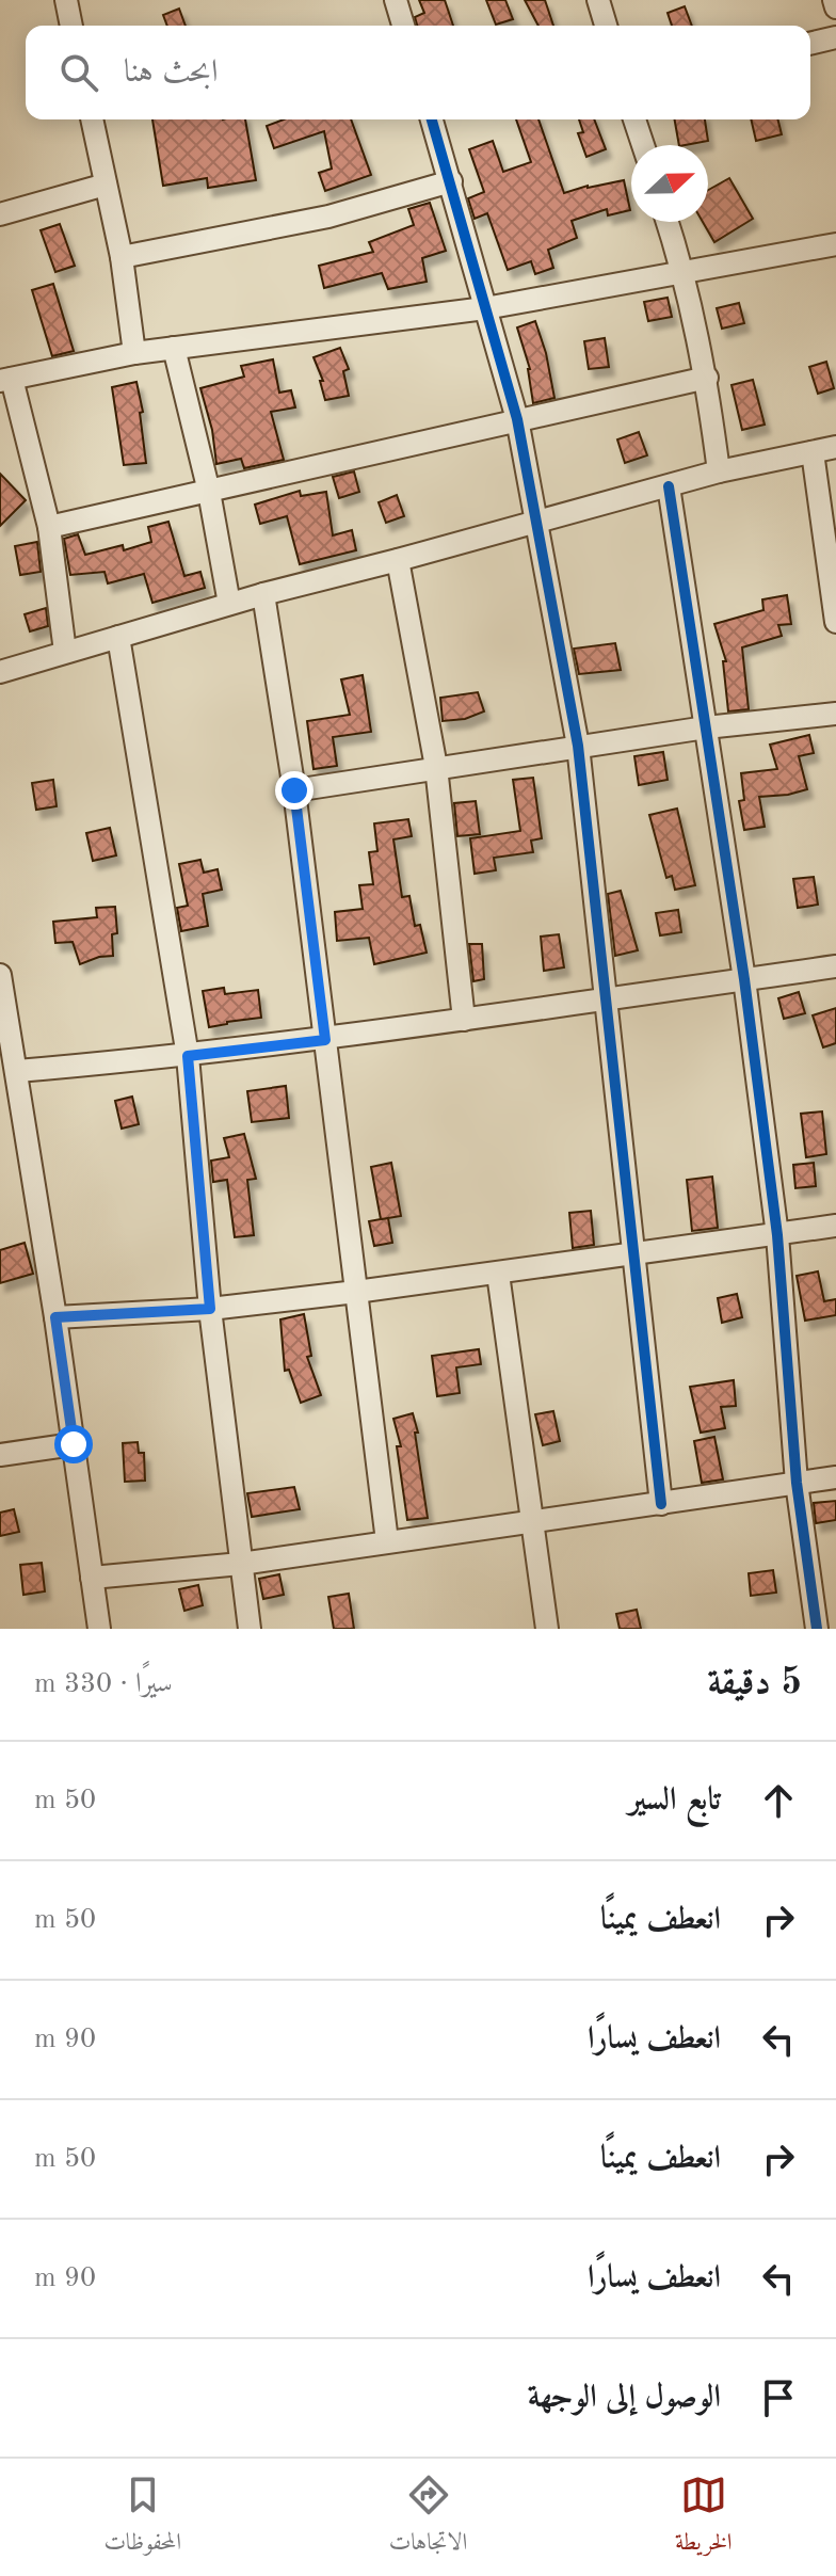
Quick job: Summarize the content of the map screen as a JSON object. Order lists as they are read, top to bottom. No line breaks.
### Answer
{"north":"right","page":{"search":"ابحث هنا","heading":["5 دقيقة","سيرًا · 330 m"],"list":[["تابع السير","50 m"],["انعطف يمينًا","50 m"],["انعطف يسارًا","90 m"],["انعطف يمينًا","50 m"],["انعطف يسارًا","90 m"],"الوصول إلى الوجهة"],"nav":["الخريطة","الاتجاهات","المحفوظات"]}}
